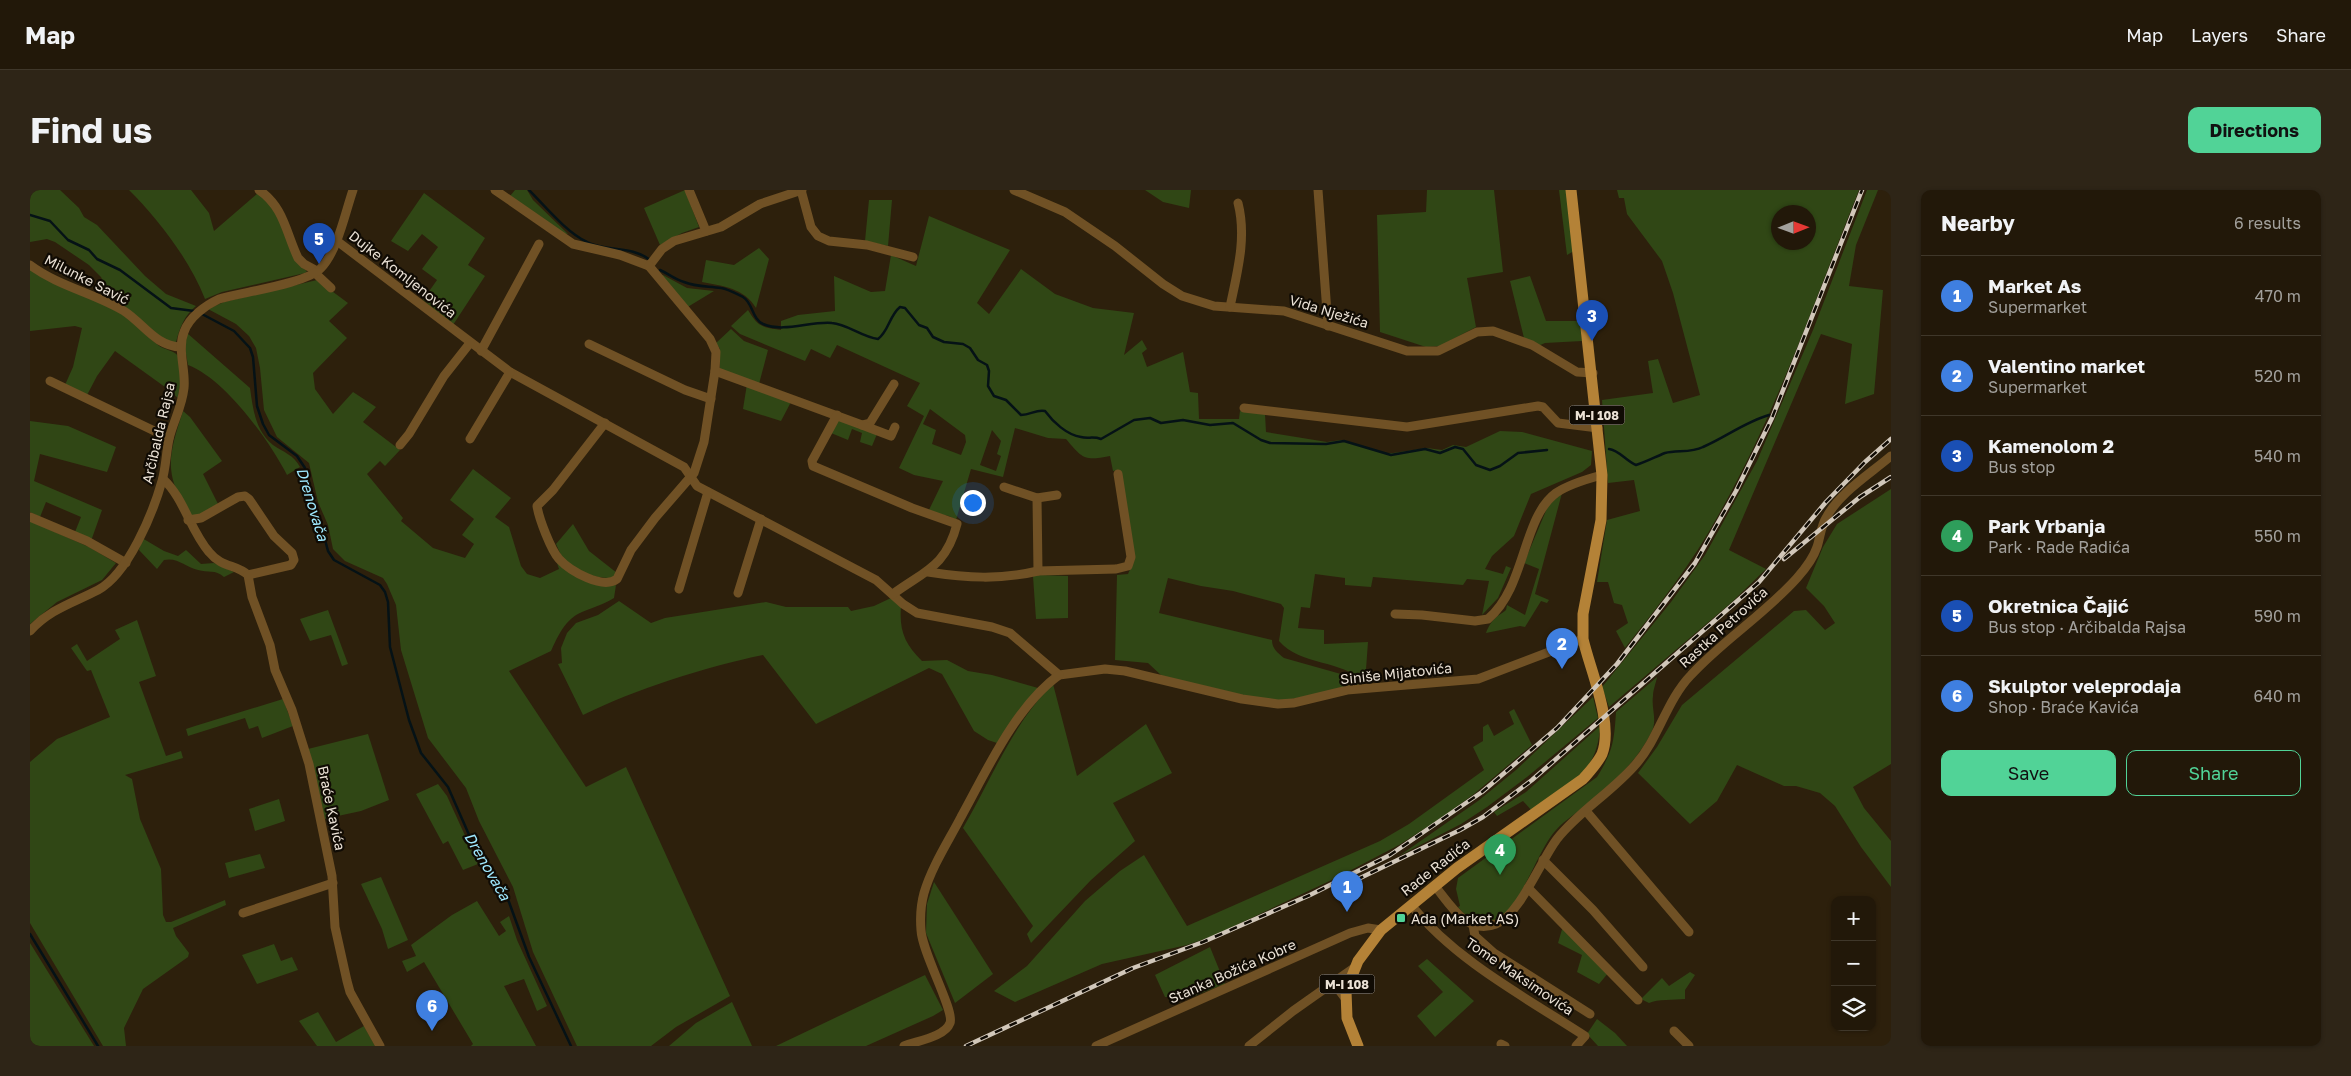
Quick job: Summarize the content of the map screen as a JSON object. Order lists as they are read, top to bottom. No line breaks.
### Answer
{"streets":{"main road":["M-I 108","Rade Radića"],"street":["Dujke Komljenovića","Milunke Savić","Vida Nježića","Arčibalda Rajsa","Rastka Petrovića","Siniše Mijatovića","Braće Kavića","Stanka Božića Kobre","Tome Maksimovića"]},"crossings":[["Dujke Komljenovića","Siniše Mijatovića"],["Milunke Savić","Arčibalda Rajsa"],["Vida Nježića","M-I 108"],["M-I 108","Siniše Mijatovića"],["M-I 108","Rade Radića"],["Siniše Mijatovića","Rade Radića"],["Rade Radića","Stanka Božića Kobre"],["Rade Radića","Tome Maksimovića"]],"water":["Drenovača"],"places":{"transit":["Ada (Market AS)"]},"north":"right","page":{"header":"Map","nav":["Map","Layers","Share"],"buttons":["Directions",["Save","Share"]],"title":"Find us","heading":["Nearby","6 results"],"pins":["5","3","2","4","1","6"],"list":[{"mark":"1","name":"Market As","note":"Supermarket","value":"470 m"},{"mark":"2","name":"Valentino market","note":"Supermarket","value":"520 m"},{"mark":"3","name":"Kamenolom 2","note":"Bus stop","value":"540 m"},{"mark":"4","name":"Park Vrbanja","note":"Park · Rade Radića","value":"550 m"},{"mark":"5","name":"Okretnica Čajić","note":"Bus stop · Arčibalda Rajsa","value":"590 m"},{"mark":"6","name":"Skulptor veleprodaja","note":"Shop · Braće Kavića","value":"640 m"}],"map_buttons":["+","−"]}}
